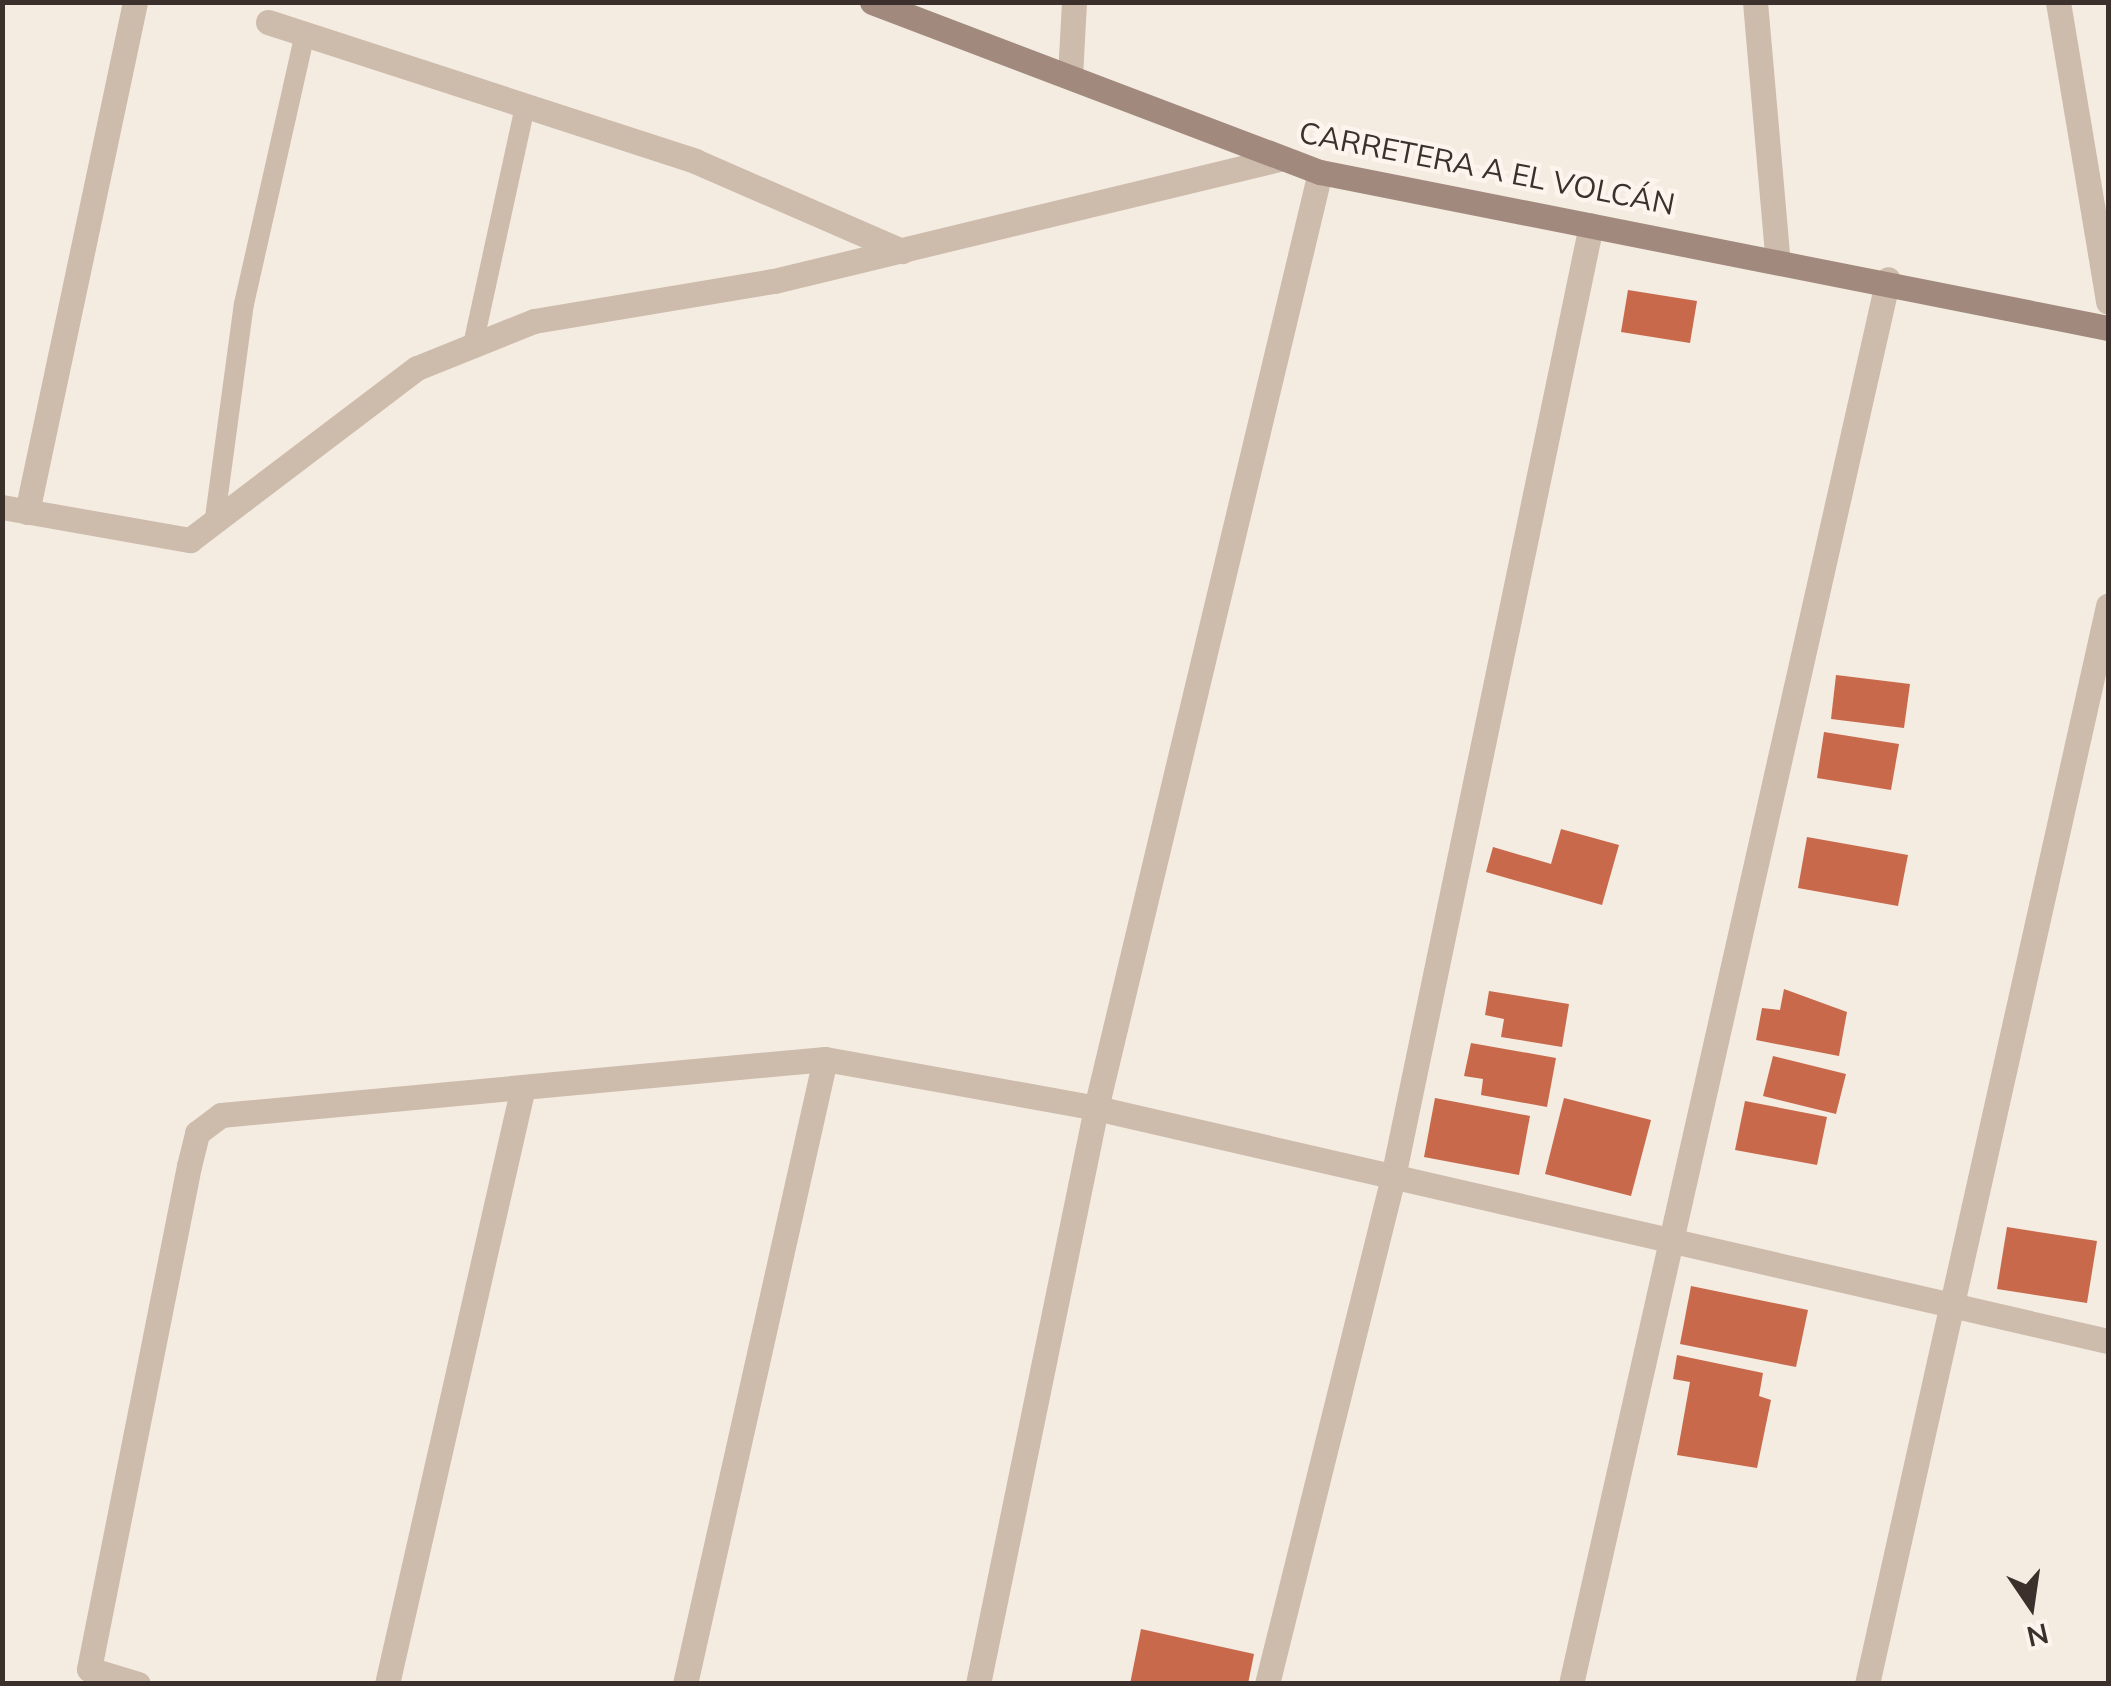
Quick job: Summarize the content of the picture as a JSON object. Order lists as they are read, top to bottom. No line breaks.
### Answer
{"streets":{"main road":["CARRETERA A EL VOLCÁN"]},"north":"bottom"}
